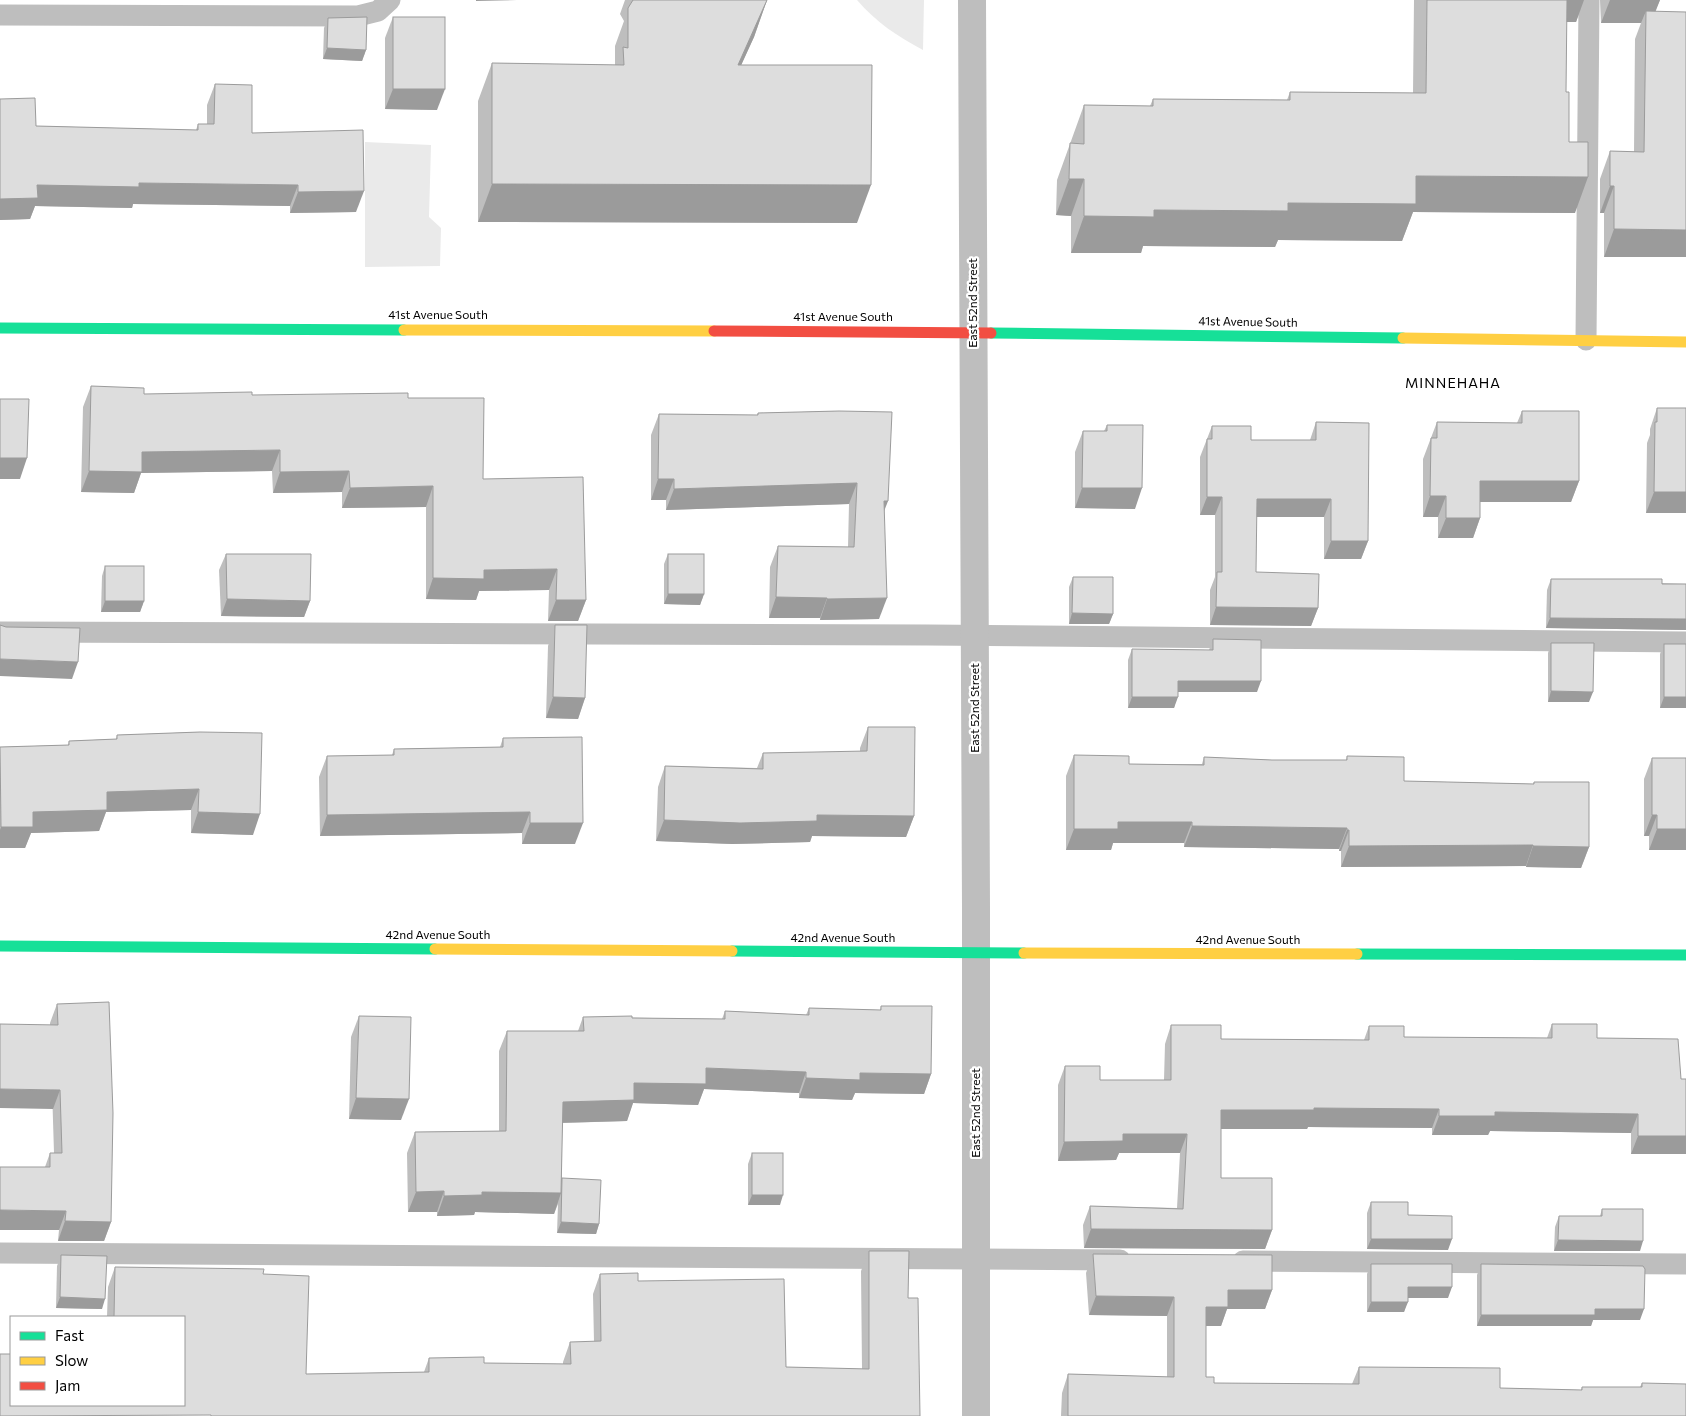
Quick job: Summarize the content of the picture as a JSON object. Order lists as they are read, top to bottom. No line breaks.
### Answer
{"streets":{"street":["East 52nd Street","41st Avenue South","42nd Avenue South"]},"crossings":[["East 52nd Street","41st Avenue South"],["East 52nd Street","42nd Avenue South"]],"districts":["MINNEHAHA"],"legend":["Fast","Slow","Jam"]}
